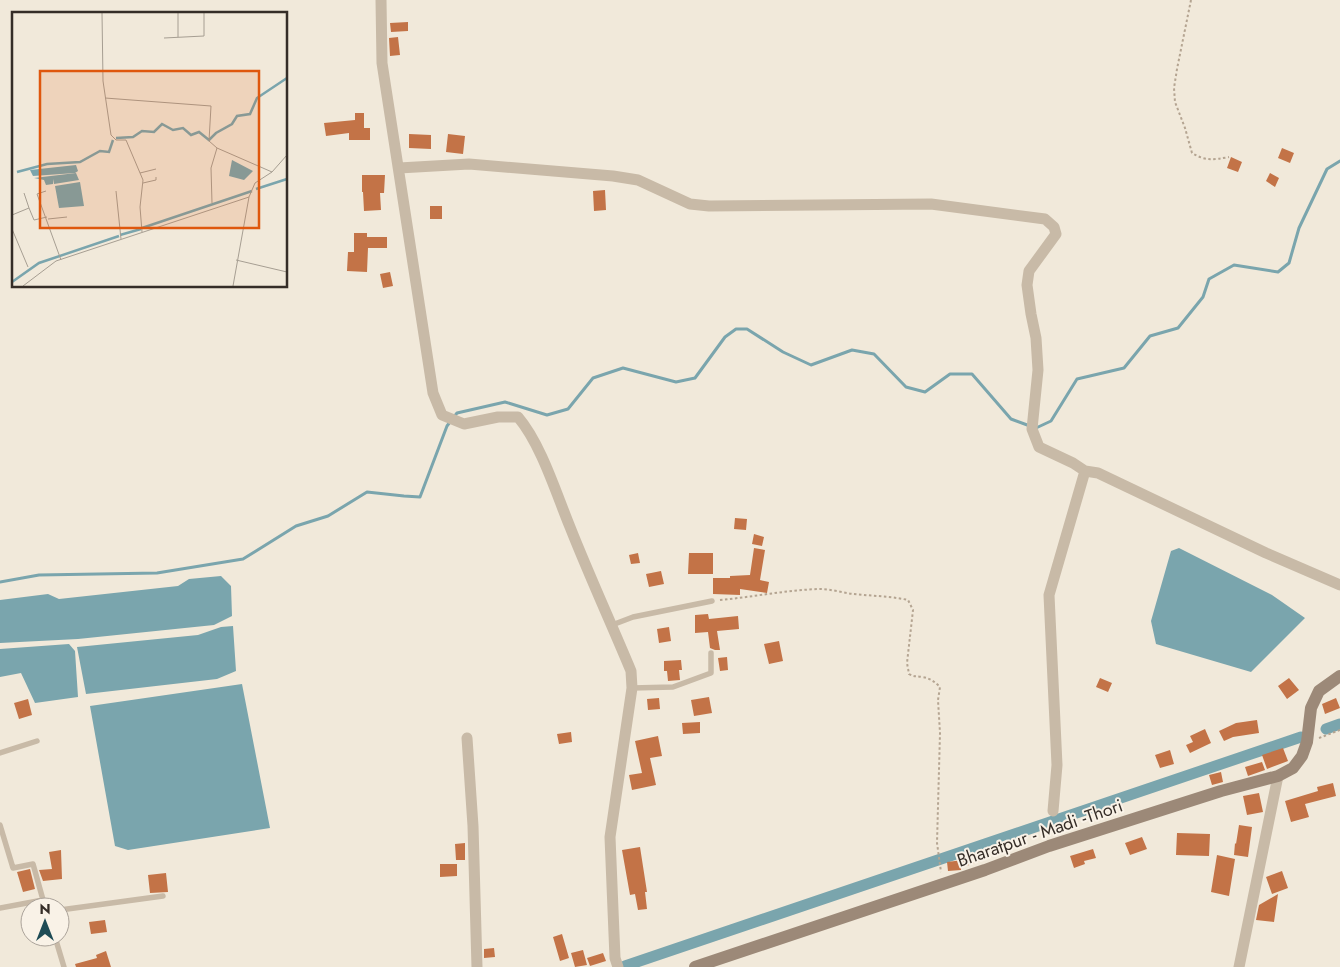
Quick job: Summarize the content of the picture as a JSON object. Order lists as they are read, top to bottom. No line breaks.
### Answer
{"streets":{"main road":["Bharatpur - Madi -Thori"]},"north":"top"}
